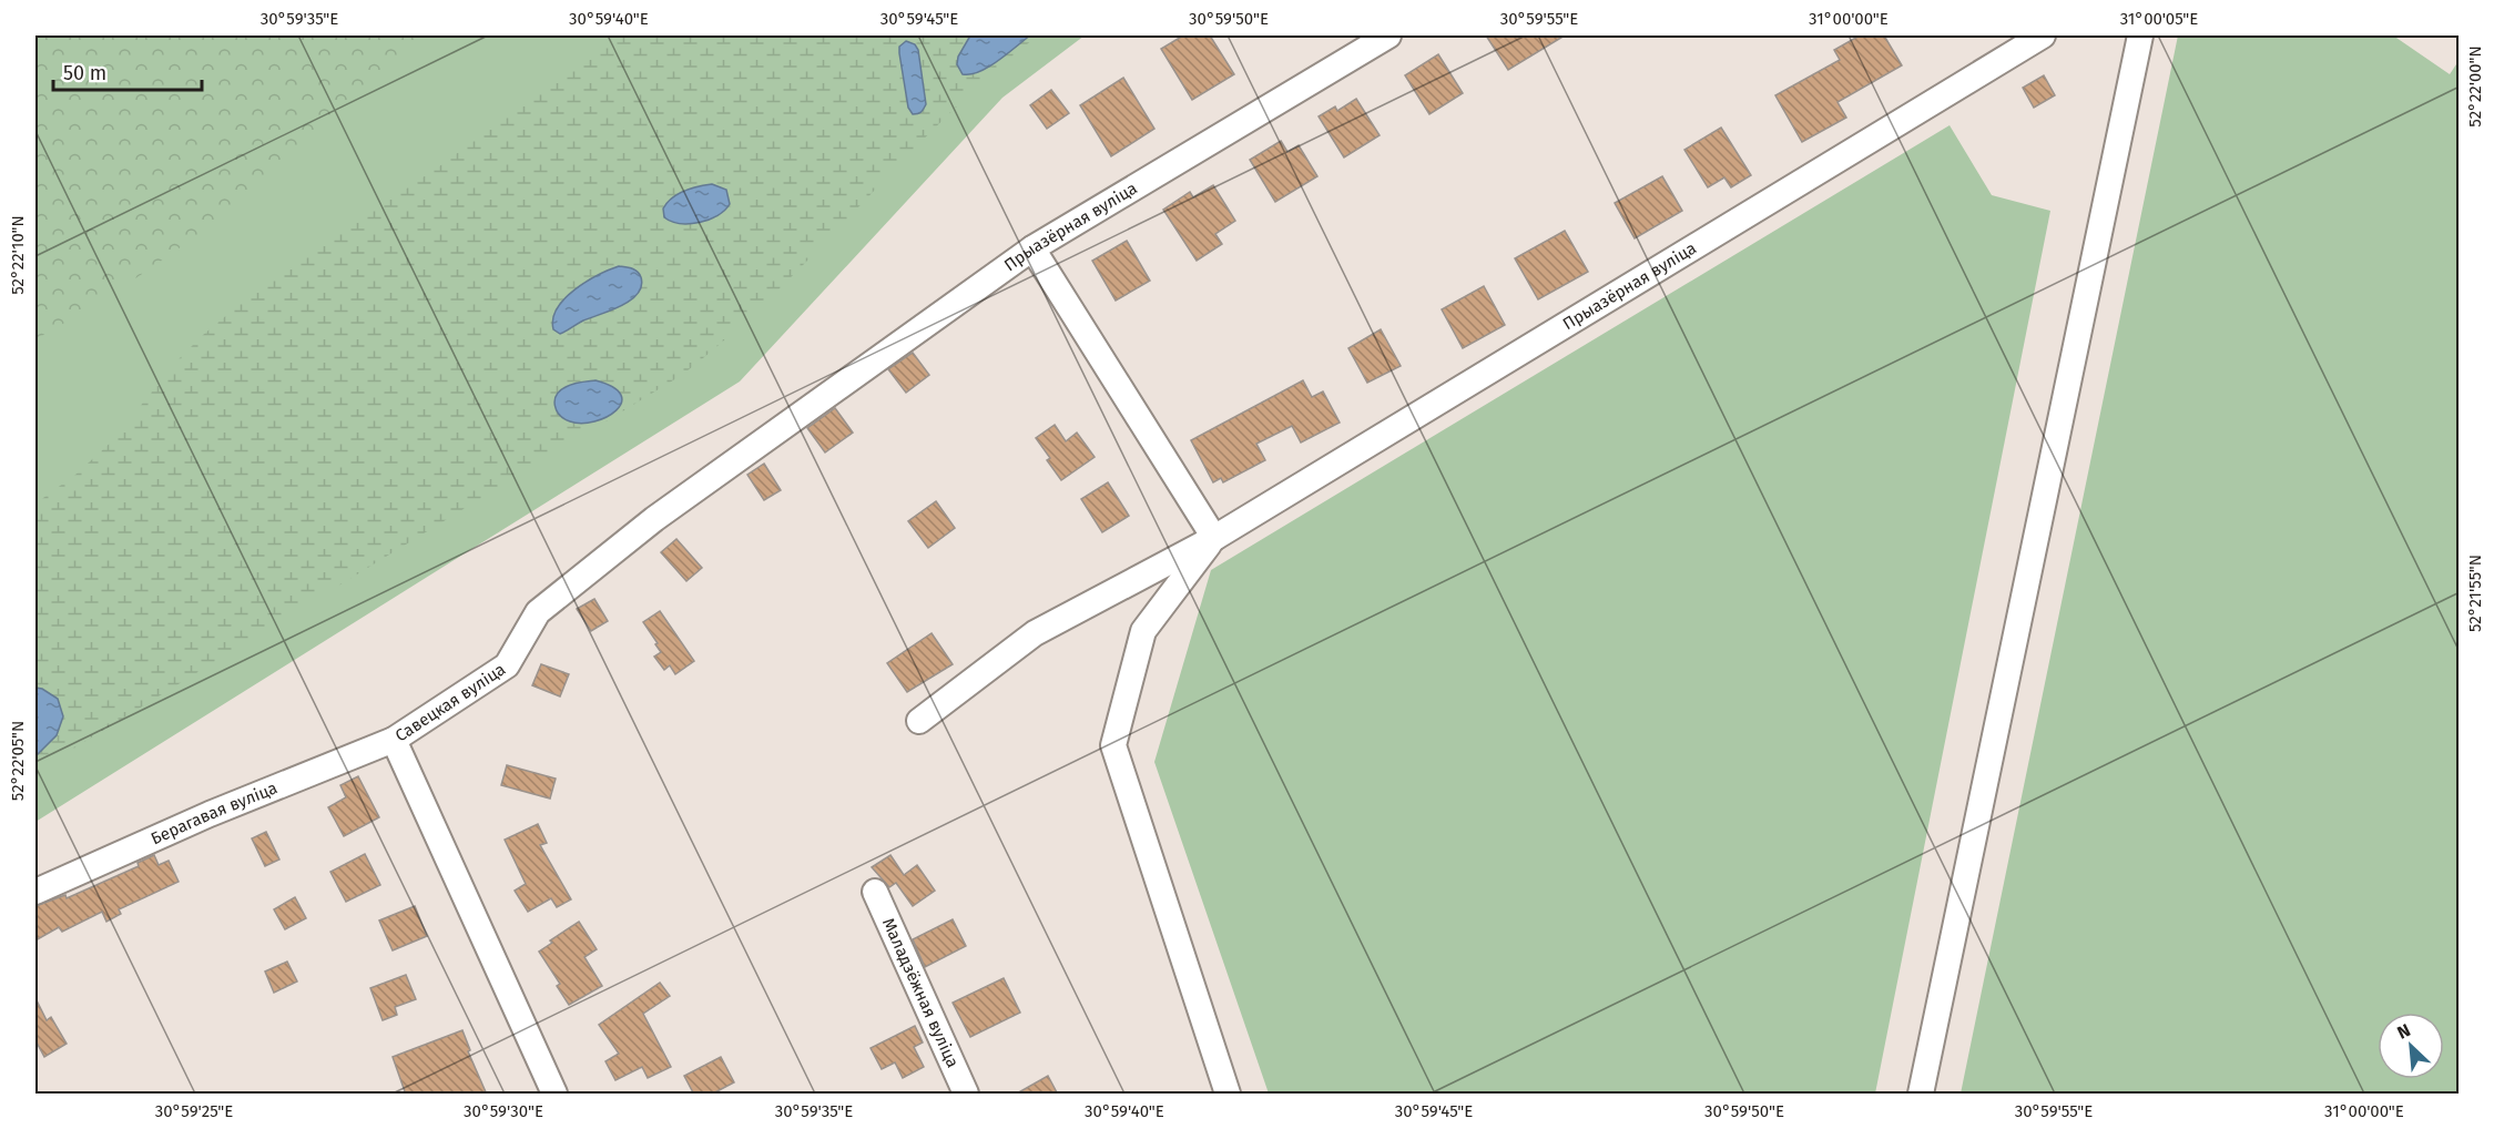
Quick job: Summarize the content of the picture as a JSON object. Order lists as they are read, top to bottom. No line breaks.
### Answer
{"streets":{"street":["Прыазёрная вуліца","Савецкая вуліца","Берагавая вуліца","Маладзёжная вуліца"]},"crossings":[["Прыазёрная вуліца","Савецкая вуліца"],["Савецкая вуліца","Берагавая вуліца"]],"scale_bar":"50 m","north":"top left","coordinates":["30°59'35\"E","30°59'40\"E","30°59'45\"E","30°59'50\"E","30°59'55\"E","31°00'00\"E","31°00'05\"E","52°22'00\"N","52°22'10\"N","52°21'55\"N","52°22'05\"N","30°59'25\"E","30°59'30\"E"]}
